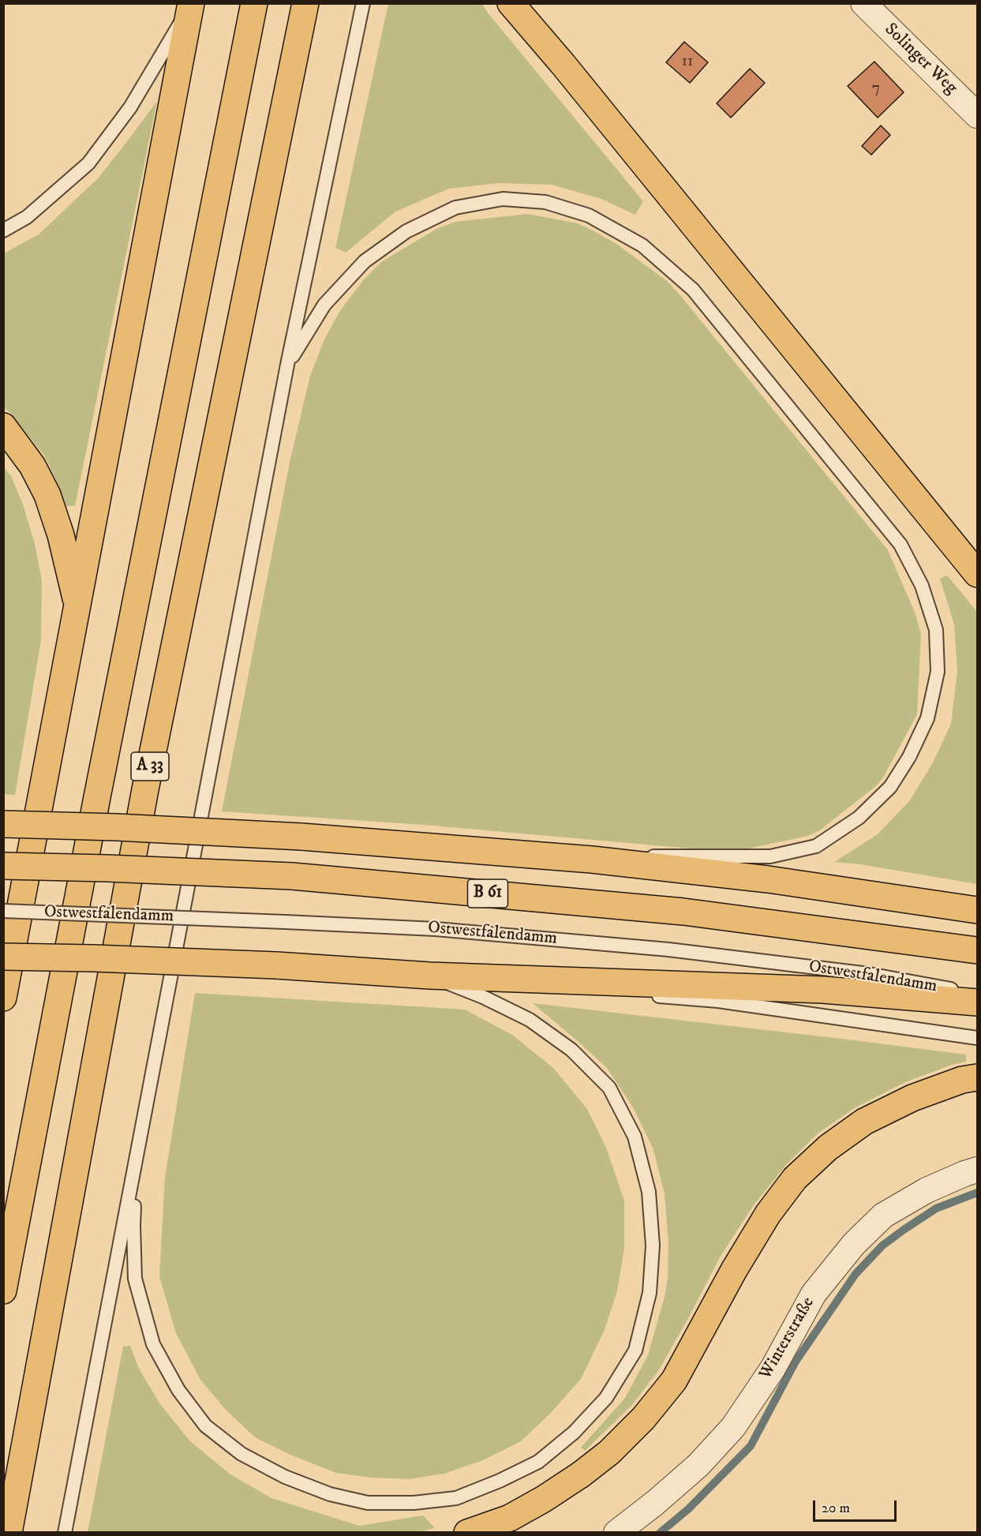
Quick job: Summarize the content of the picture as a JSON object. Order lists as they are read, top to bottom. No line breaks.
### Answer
{"streets":{"highway":["A 33","B 61"],"street":["Solinger Weg","Winterstraße"],"lane":["Ostwestfalendamm"]},"house_numbers":["11","7"],"scale_bar":"20 m"}
